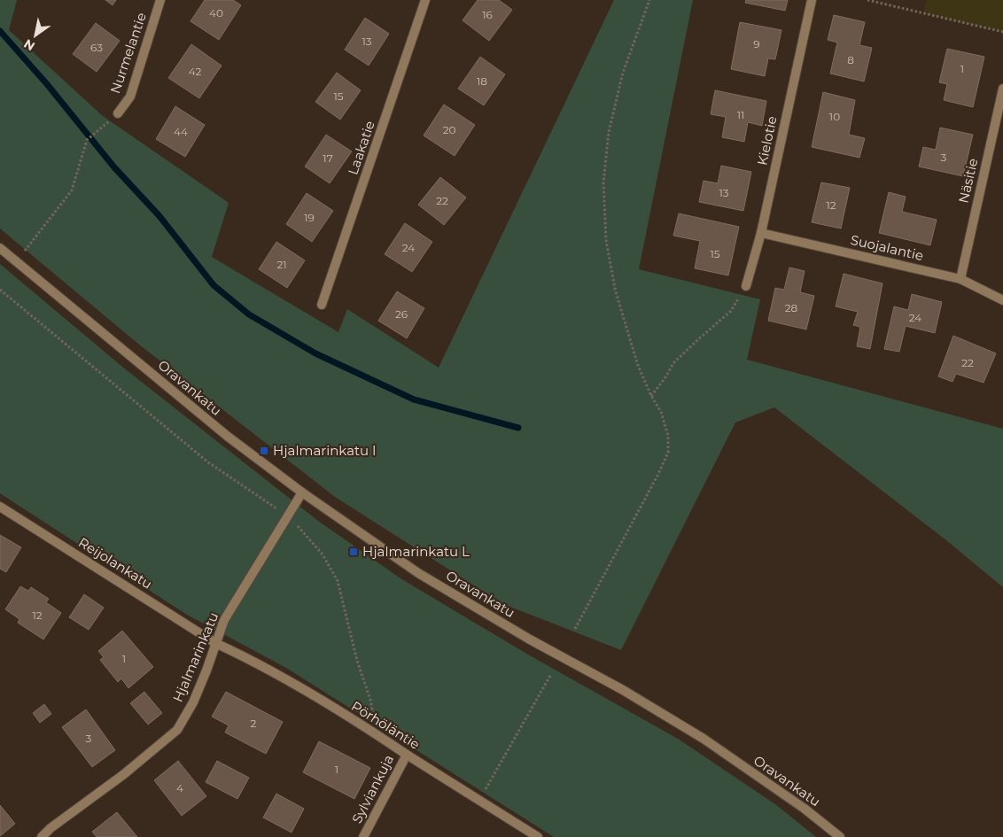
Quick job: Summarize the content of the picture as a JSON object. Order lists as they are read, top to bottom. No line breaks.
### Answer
{"streets":{"street":["Nurmelantie","Kielotie","Laakatie","Näsitie","Suojalantie","Oravankatu","Reijolankatu","Hjalmarinkatu","Pörhöläntie","Sylviankuja"]},"crossings":[["Kielotie","Suojalantie"],["Näsitie","Suojalantie"],["Oravankatu","Hjalmarinkatu"],["Reijolankatu","Hjalmarinkatu"],["Reijolankatu","Pörhöläntie"],["Hjalmarinkatu","Pörhöläntie"],["Pörhöläntie","Sylviankuja"]],"places":{"transit":["Hjalmarinkatu I","Hjalmarinkatu L"]},"house_numbers":["40","16","13","9","63","8","1","42","18","15","11","10","20","44","3","17","13","22","12","19","24","15","21","28","26","24","22","12","1","2","3","1","4"],"north":"bottom left"}
